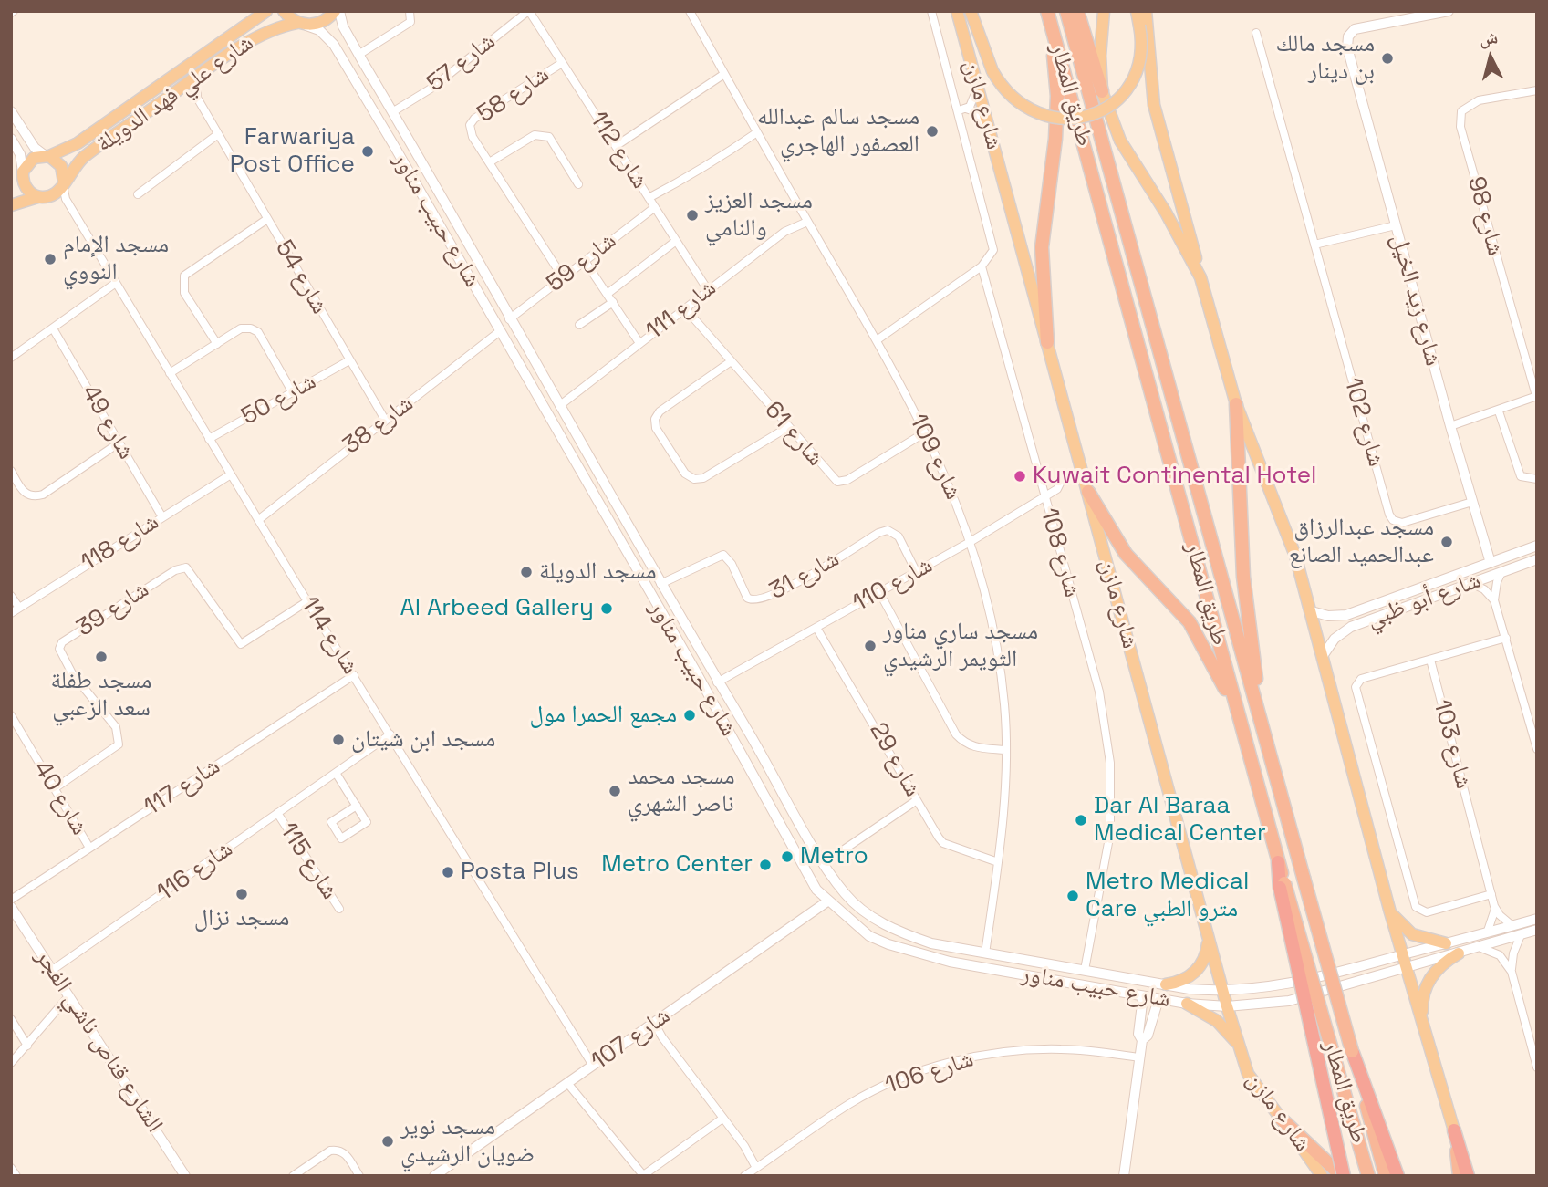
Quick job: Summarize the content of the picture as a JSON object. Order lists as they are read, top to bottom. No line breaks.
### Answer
{"streets":{"highway":["طريق المطار"],"main road":["شارع علي فهد الدويلة","شارع مازن"],"street":["شارع 57","شارع 58","شارع 112","شارع 98","شارع حبيب مناور","شارع 59","شارع 54","شارع زيد الخيل","شارع 111","شارع 50","شارع 49","شارع 102","شارع 38","شارع 61","شارع 109","شارع 118","شارع 108","شارع 31","شارع 110","شارع أبو ظبي","شارع 39","شارع 114","شارع 103","شارع 29","شارع 117","شارع 40","شارع 115","شارع 116","شارع 107","الشارع قناص ناشي الفجر","شارع 106"]},"crossings":[["شارع 57","شارع 112"],["شارع 57","شارع حبيب مناور"],["شارع علي فهد الدويلة","شارع حبيب مناور"],["شارع علي فهد الدويلة","شارع 54"],["شارع علي فهد الدويلة","شارع 114"],["شارع 58","شارع 112"],["شارع 58","شارع 59"],["شارع مازن","شارع حبيب مناور"],["شارع 112","شارع 59"],["شارع 112","شارع 111"],["شارع حبيب مناور","شارع 59"],["شارع حبيب مناور","شارع 111"],["شارع حبيب مناور","شارع 38"],["شارع حبيب مناور","شارع 109"],["شارع حبيب مناور","شارع 108"],["شارع حبيب مناور","شارع 31"],["شارع حبيب مناور","شارع 110"],["شارع حبيب مناور","شارع 103"],["شارع حبيب مناور","شارع 107"],["شارع 54","شارع 50"],["شارع 54","شارع 38"],["شارع زيد الخيل","شارع 102"],["شارع زيد الخيل","شارع أبو ظبي"],["شارع 111","شارع 61"],["شارع 111","شارع 109"],["شارع 50","شارع 114"],["شارع 49","شارع 118"],["شارع 38","شارع 114"],["شارع 61","شارع 109"],["شارع 109","شارع 110"],["شارع 109","شارع 29"],["شارع 118","شارع 114"],["شارع 108","شارع 110"],["شارع 31","شارع 110"],["شارع 110","شارع 29"],["شارع 39","شارع 114"],["شارع 39","شارع 40"],["شارع 114","شارع 117"],["شارع 114","شارع 116"],["شارع 114","شارع 107"],["شارع 117","شارع 40"],["شارع 115","شارع 116"],["شارع 116","الشارع قناص ناشي الفجر"]],"places":["مسجد مالك بن دينار","مسجد سالم عبدالله العصفور الهاجري","Farwariya Post Office","مسجد العزيز والنامي","مسجد الإمام النووي","Kuwait Continental Hotel","مسجد عبدالرزاق عبدالحميد الصانع","مسجد الدويلة","Al Arbeed Gallery","مسجد ساري مناور الثويمر الرشيدي","مسجد طفلة سعد الزعبي","مجمع الحمرا مول","مسجد ابن شيتان","مسجد محمد ناصر الشهري","Dar Al Baraa Medical Center","Metro","Metro Center","Posta Plus","مسجد نزال","Metro Medical Care مترو الطبي","مسجد نوير ضويان الرشيدي"],"north":"top"}
